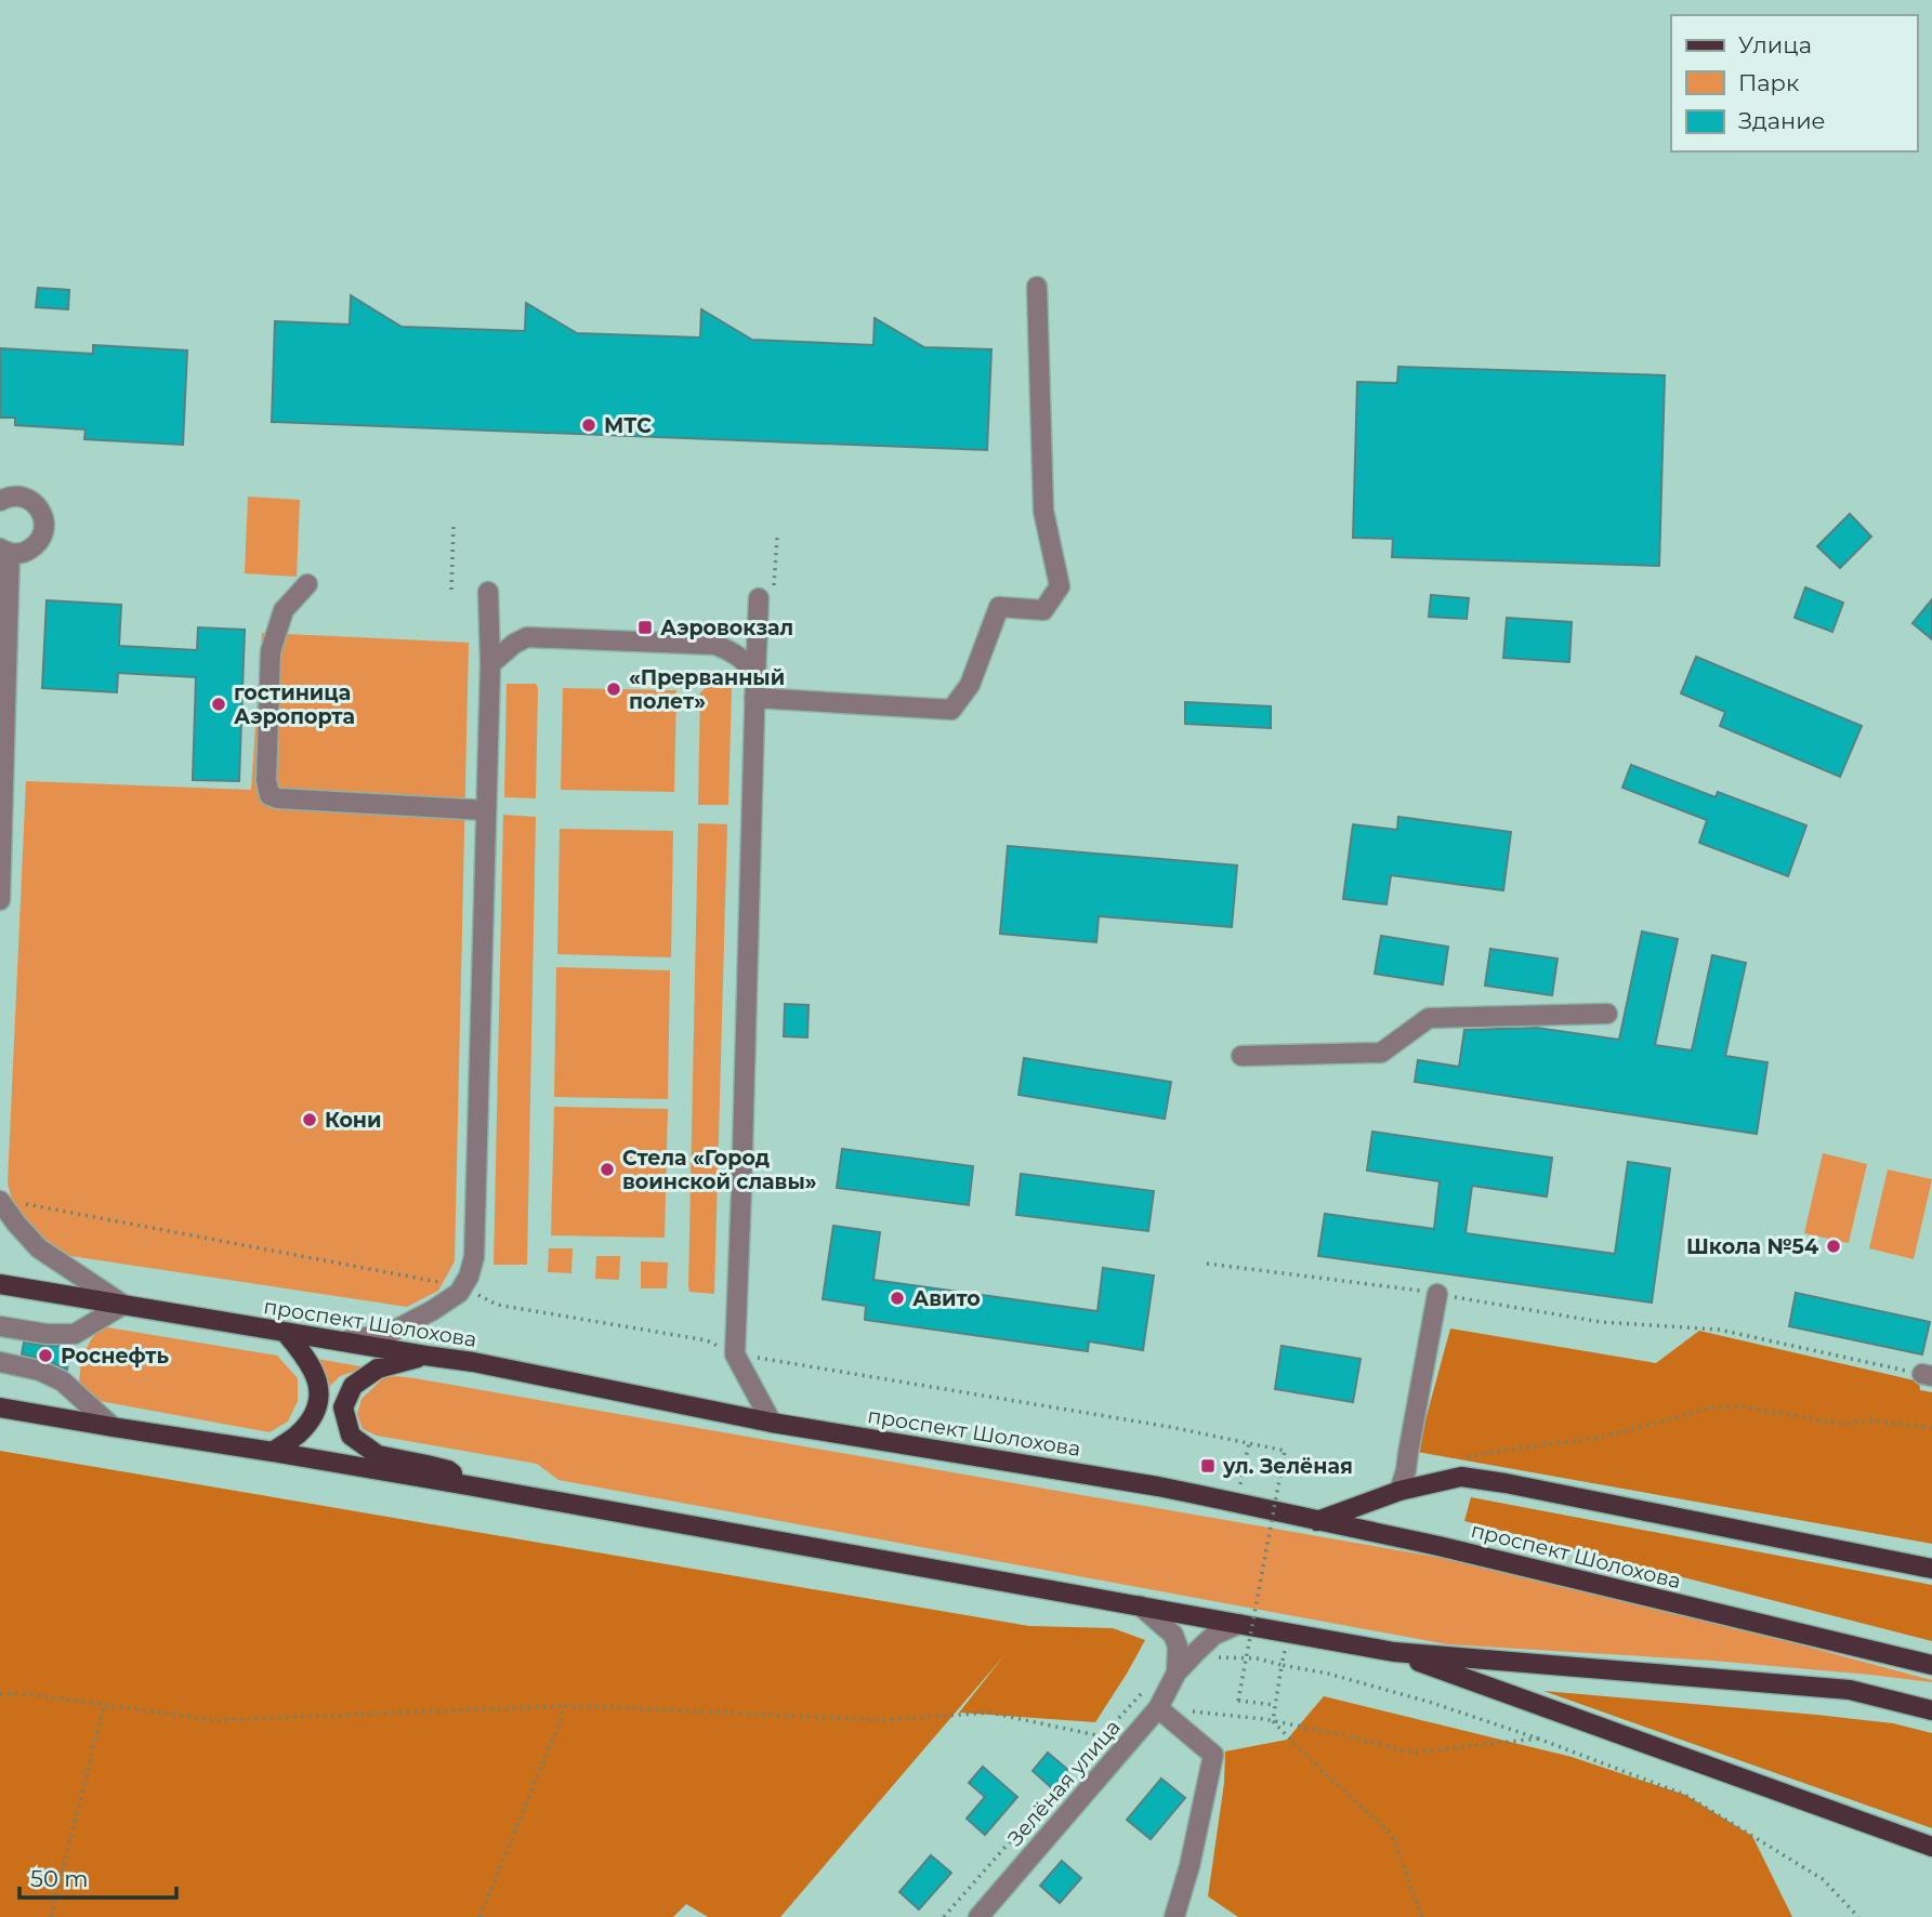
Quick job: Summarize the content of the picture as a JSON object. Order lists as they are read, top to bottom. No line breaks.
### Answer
{"streets":{"main road":["проспект Шолохова"],"street":["Зелёная улица"]},"places":{"other":["МТС","«Пpepвaнный пoлeт»","гостиница Аэропорта","Кони","Стела «Город воинской славы»","Школа №54","Авито","Роснефть"],"transit":["Аэровокзал","ул. Зелёная"]},"legend":["Улица","Парк","Здание"],"scale_bar":"50 m"}
